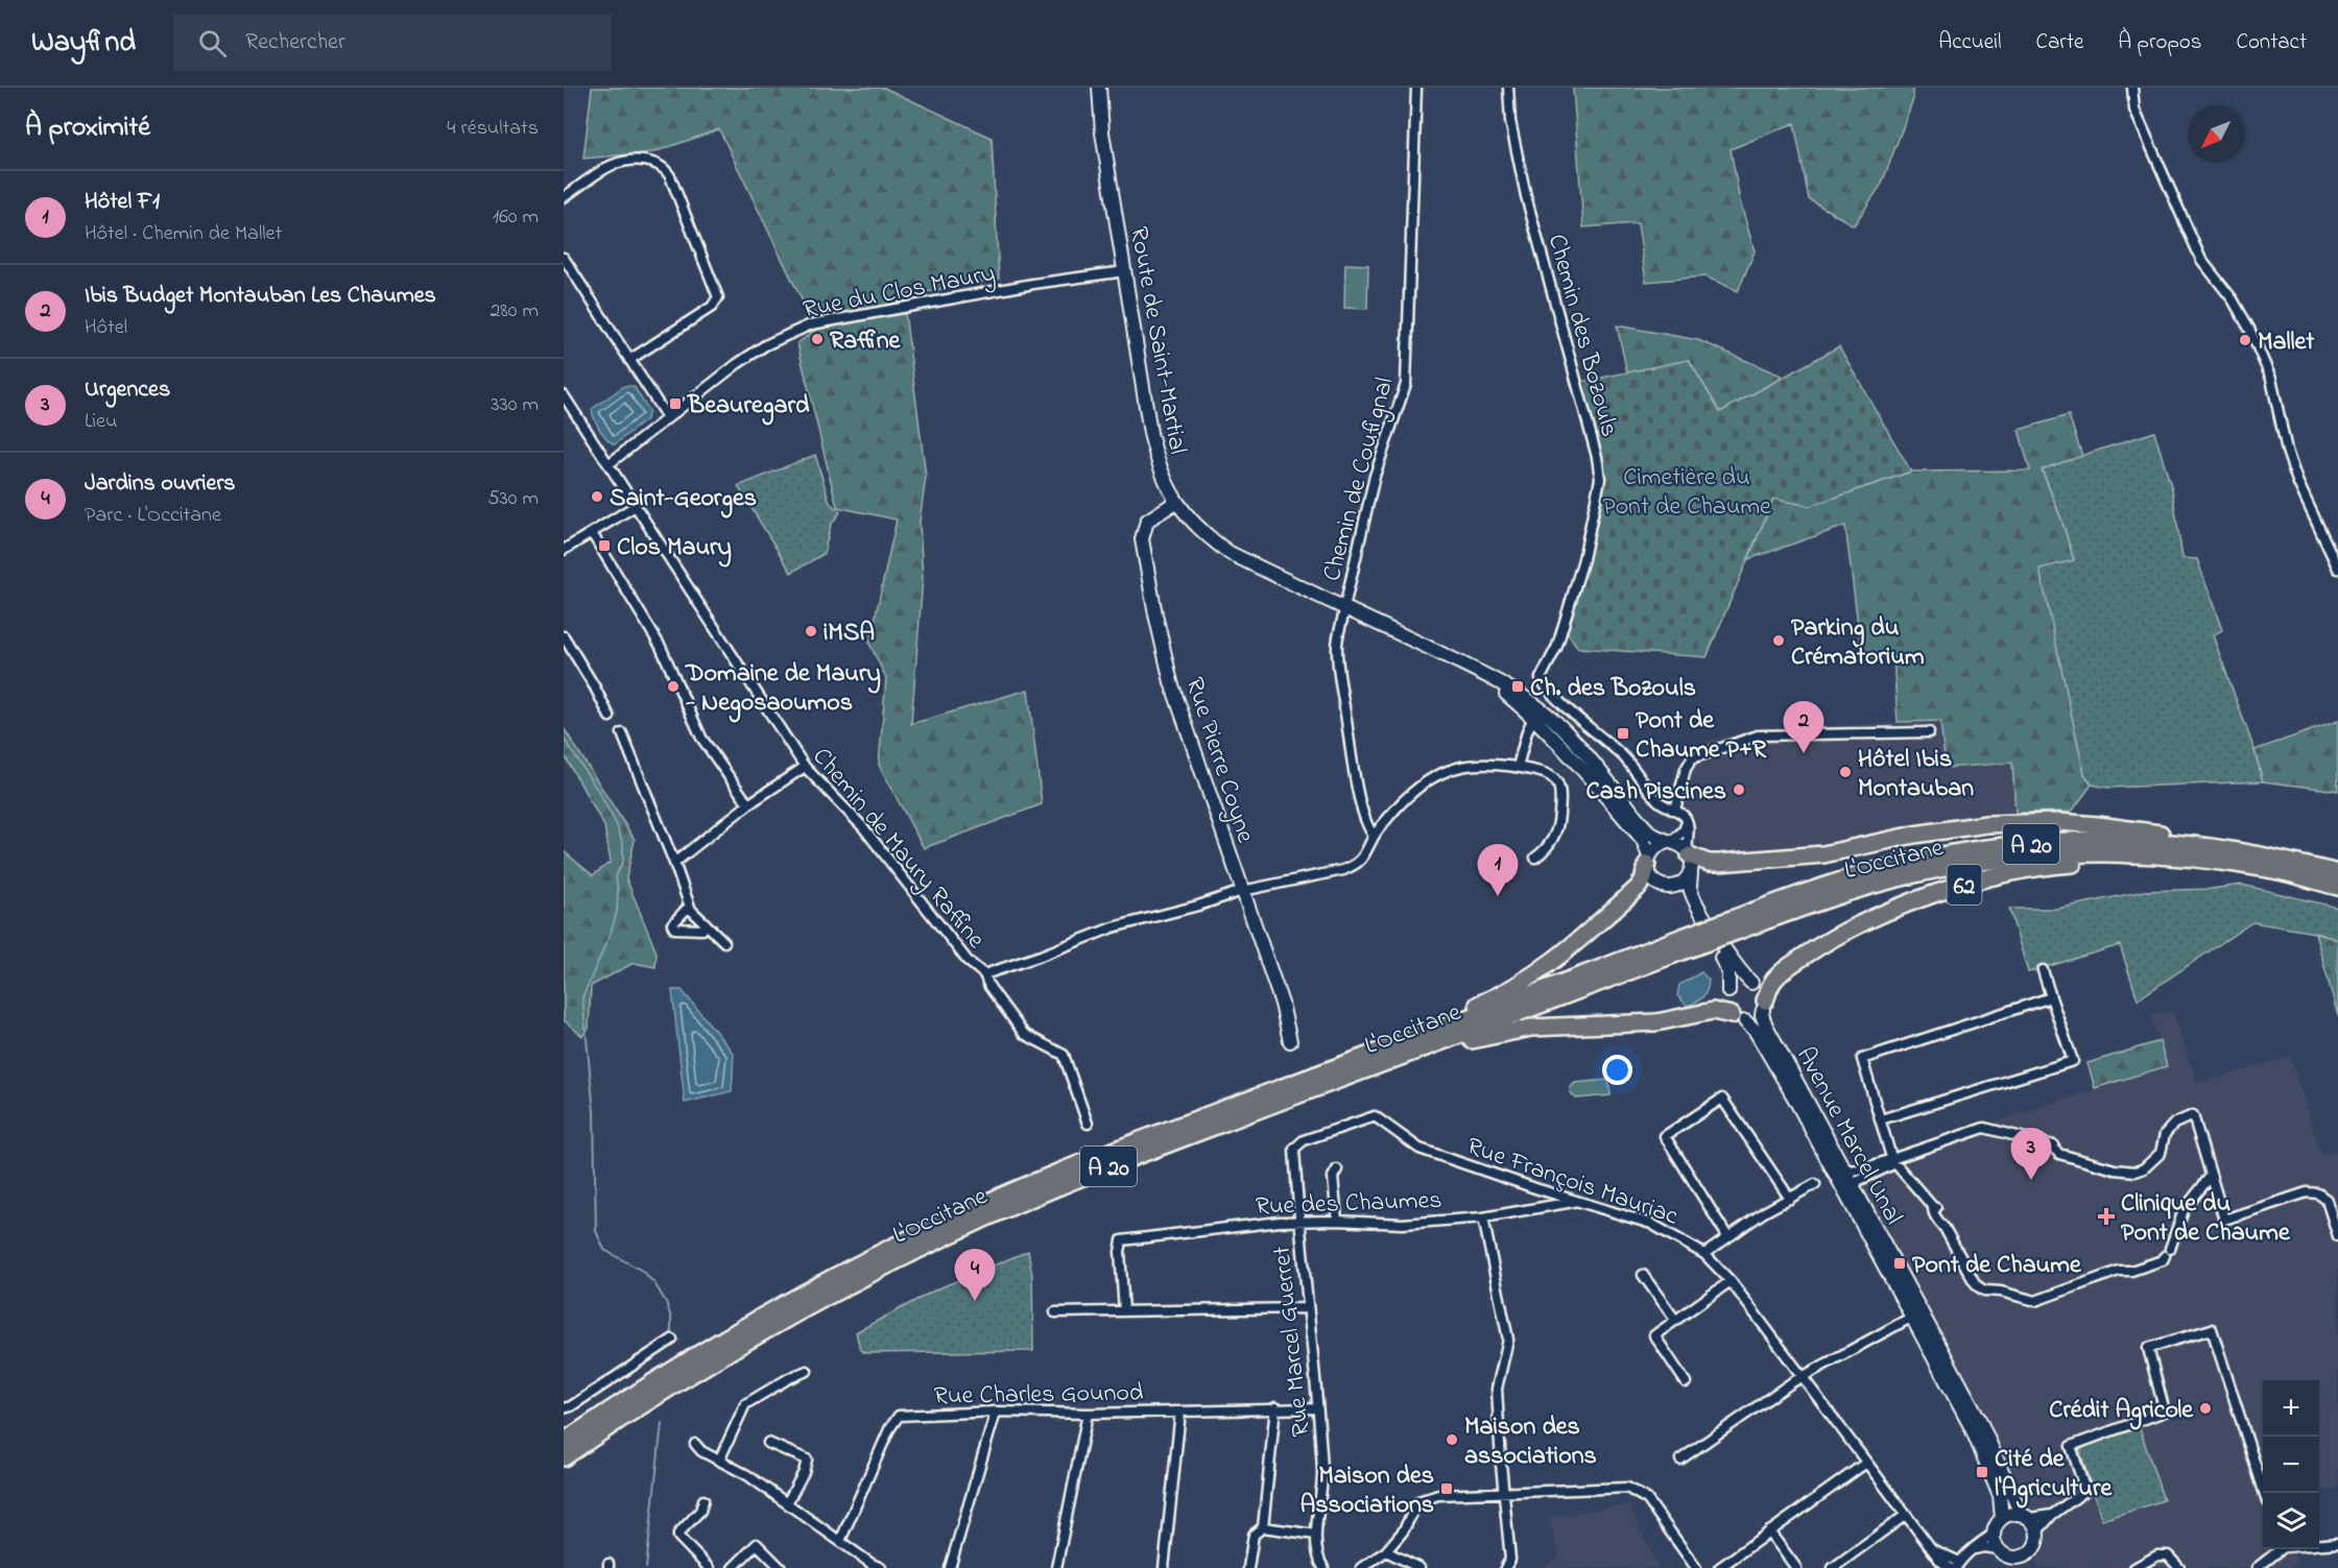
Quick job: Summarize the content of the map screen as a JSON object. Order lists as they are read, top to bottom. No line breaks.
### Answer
{"streets":{"highway":["A 20","L'Occitane","62"],"main road":["Route de Saint-Martial","Rue Pierre Coyne","Avenue Marcel Unal"],"street":["Rue du Clos Maury","Chemin des Bozouls","Chemin de Coufignal","Chemin de Maury Raffine","Rue François Mauriac","Rue des Chaumes","Rue Marcel Guerret","Rue Charles Gounod"]},"crossings":[["Rue du Clos Maury","Route de Saint-Martial"],["Rue du Clos Maury","Chemin de Maury Raffine"],["Route de Saint-Martial","Chemin de Coufignal"],["Route de Saint-Martial","Rue Pierre Coyne"],["Route de Saint-Martial","62"],["Chemin de Coufignal","Chemin de Maury Raffine"],["Rue Pierre Coyne","Chemin de Maury Raffine"],["L'Occitane","62"],["62","Avenue Marcel Unal"],["Rue François Mauriac","Rue des Chaumes"],["Rue François Mauriac","Rue Marcel Guerret"],["Rue des Chaumes","Rue Marcel Guerret"],["Rue Marcel Guerret","Rue Charles Gounod"]],"parks":["Cimetière du Pont de Chaume"],"places":{"other":["Raffine","Mallet","Saint-Georges","iMSA","Parking du Crématorium","Domaine de Maury - Negosaoumos","Hôtel Ibis Montauban","Cash Piscines","Crédit Agricole","Maison des associations"],"transit":["Beauregard","Clos Maury","Ch. des Bozouls","Pont de Chaume P+R","Pont de Chaume","Cité de l'Agriculture","Maison des Associations"],"health":["Clinique du Pont de Chaume"]},"north":"bottom left","page":{"header":"Wayfind","search":"Rechercher","nav":["Accueil","Carte","À propos","Contact"],"heading":["À proximité","4 résultats"],"list":[{"mark":"1","name":"Hôtel F1","note":"Hôtel · Chemin de Mallet","value":"160 m"},{"mark":"2","name":"Ibis Budget Montauban Les Chaumes","note":"Hôtel","value":"280 m"},{"mark":"3","name":"Urgences","note":"Lieu","value":"330 m"},{"mark":"4","name":"Jardins ouvriers","note":"Parc · L'Occitane","value":"530 m"}],"pins":["2","1","3","4"],"map_buttons":["+","−"]}}
